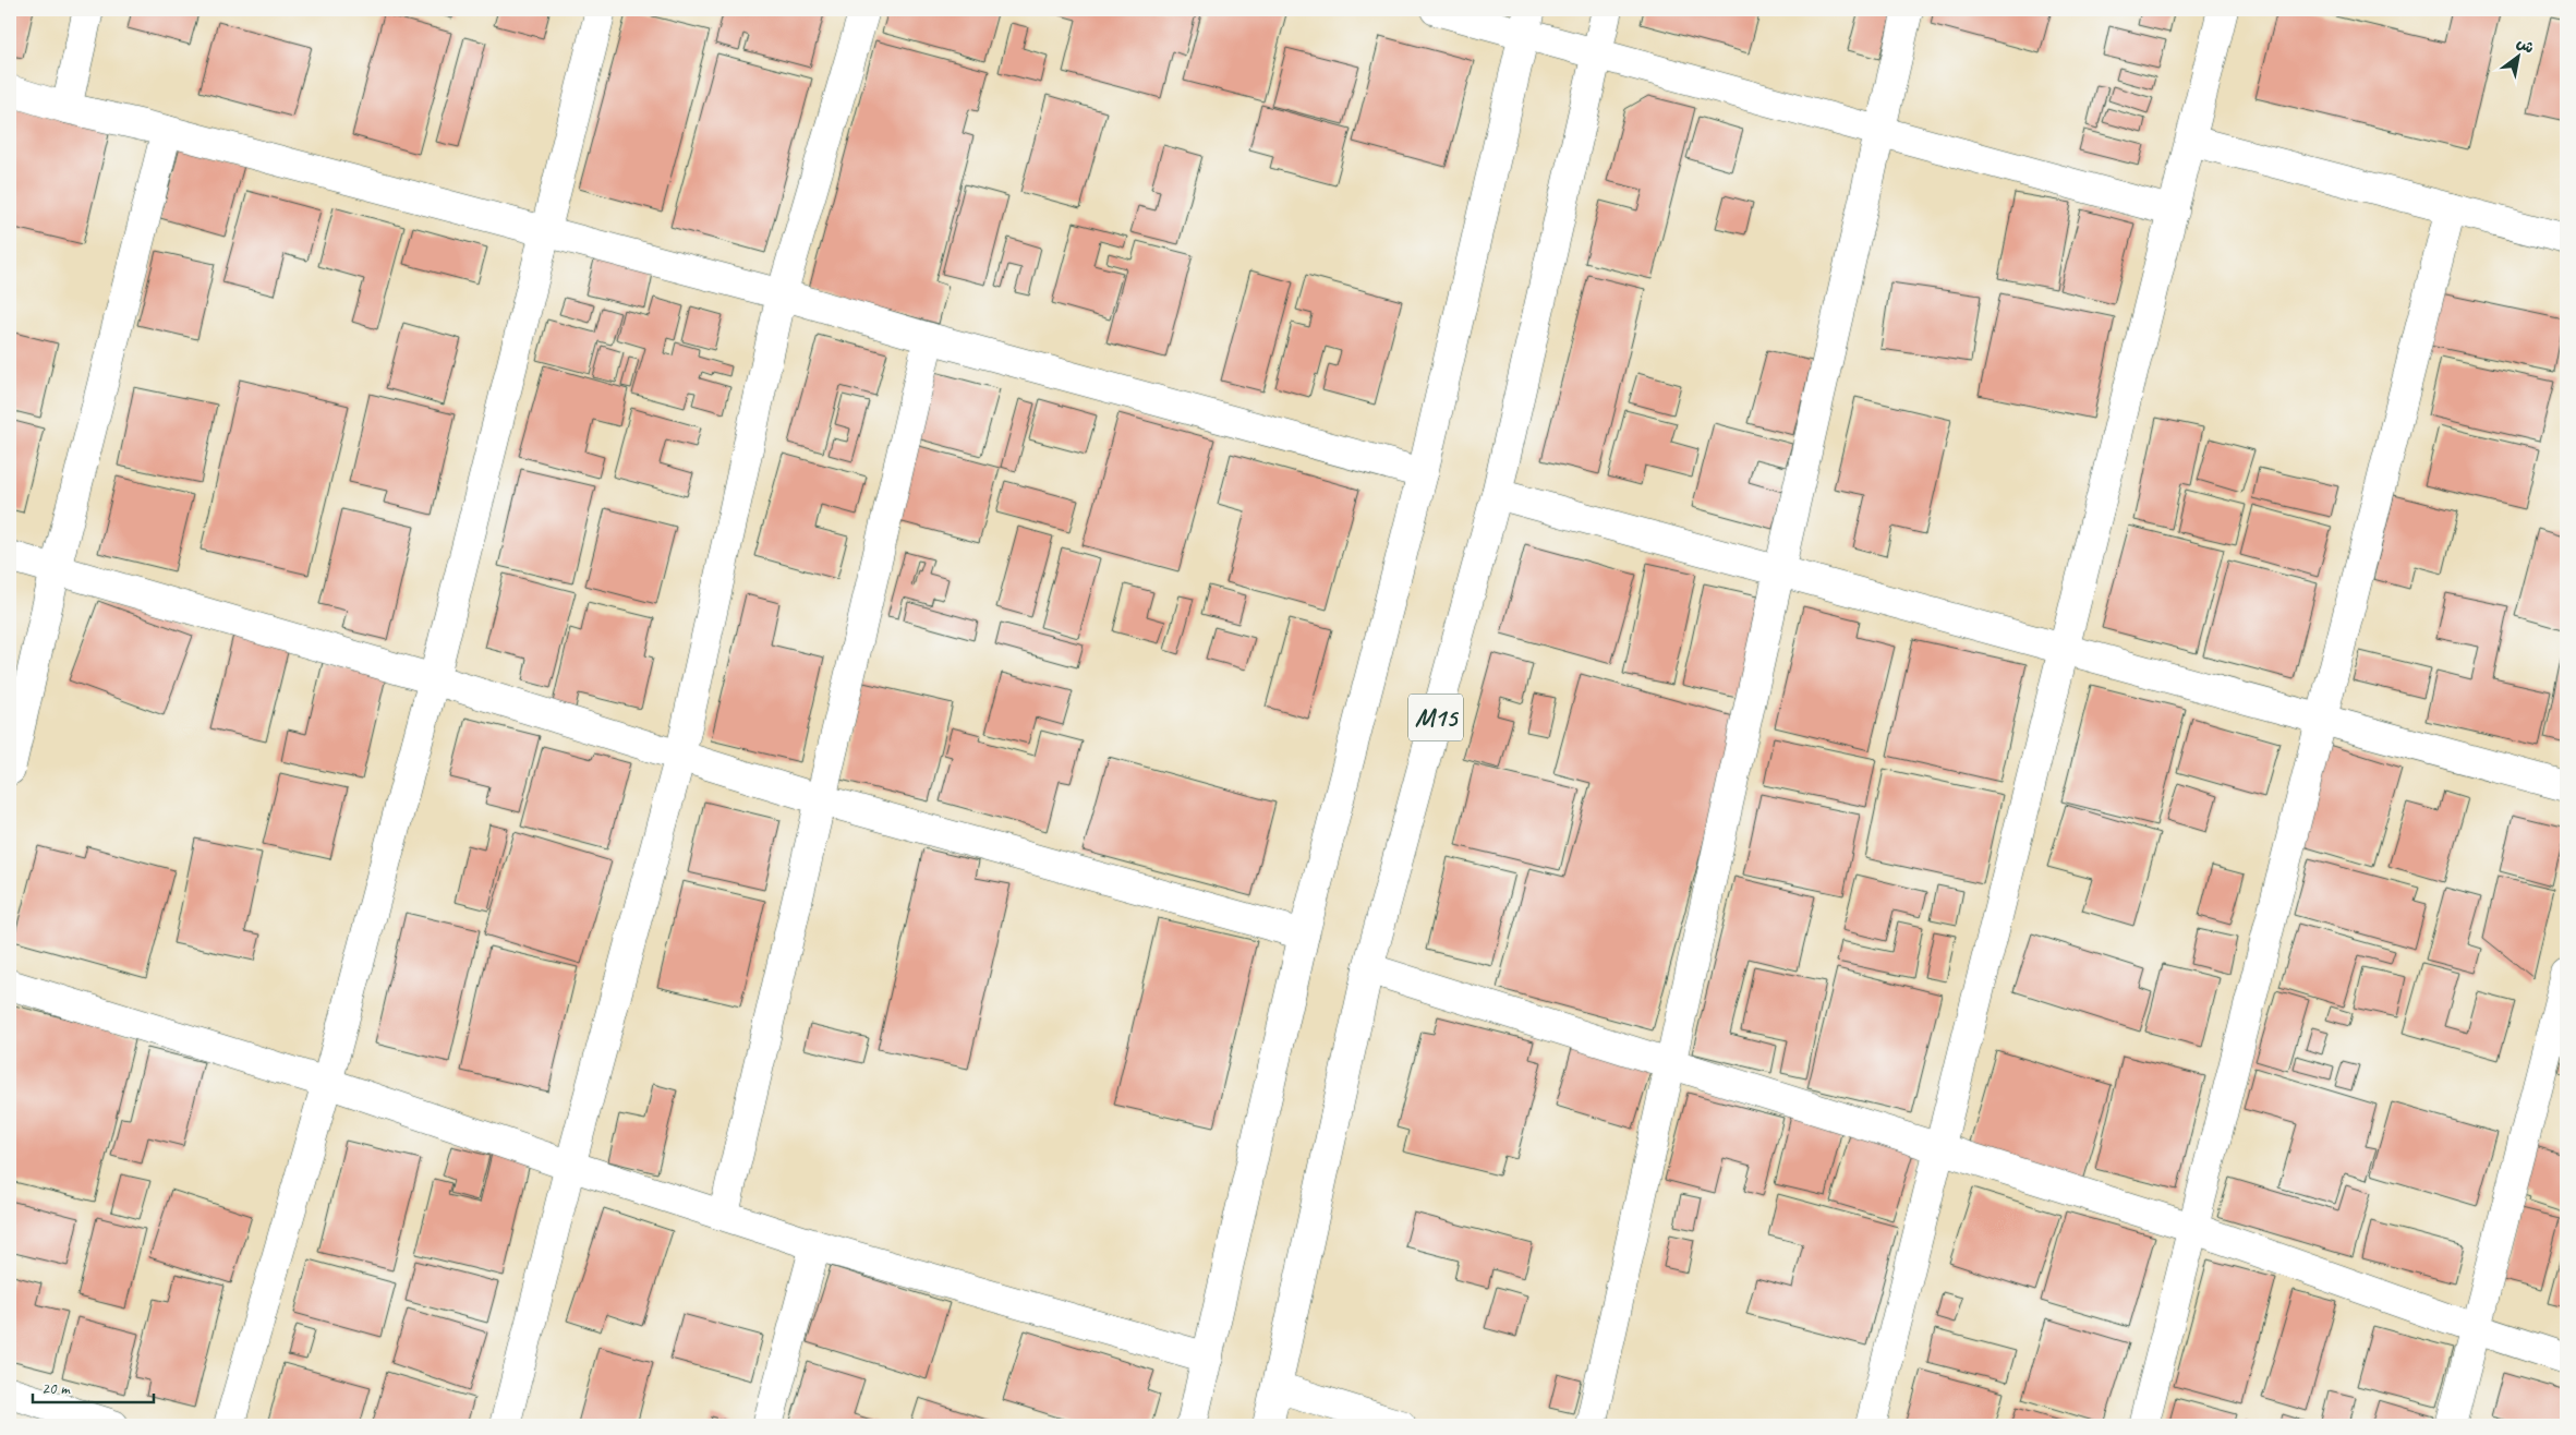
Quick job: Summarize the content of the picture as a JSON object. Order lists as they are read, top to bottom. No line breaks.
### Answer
{"streets":{"main road":["M15"]},"scale_bar":"20 m","north":"top right"}
